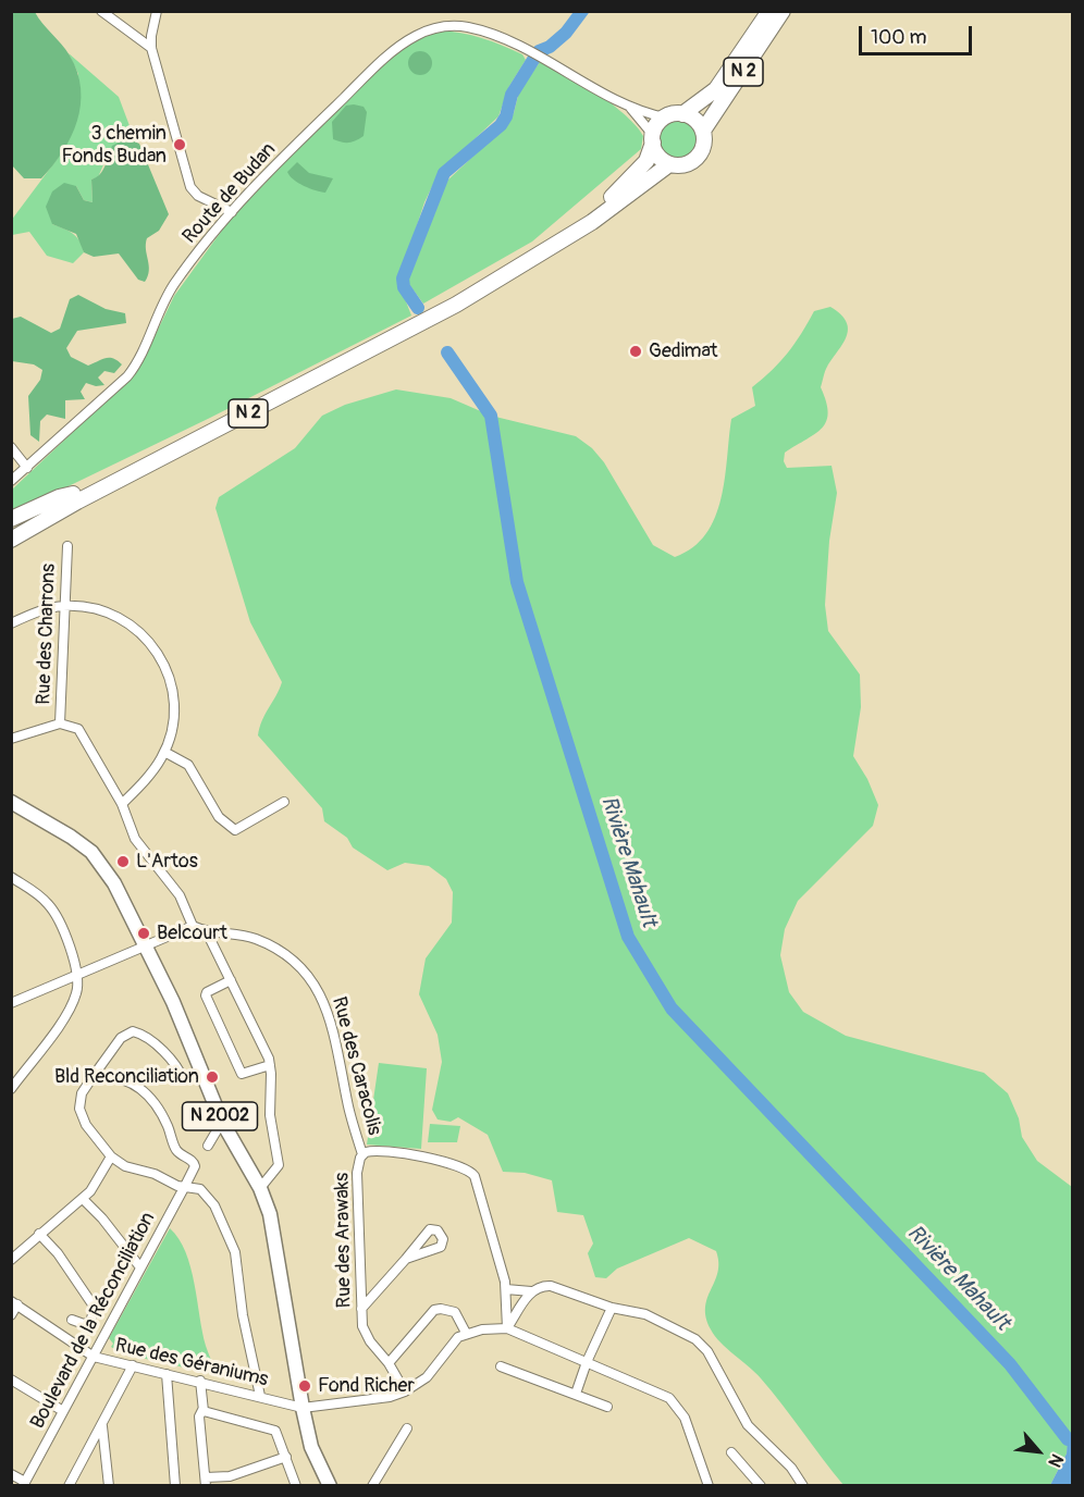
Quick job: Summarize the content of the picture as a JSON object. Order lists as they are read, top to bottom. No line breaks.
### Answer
{"streets":{"highway":["N 2"],"main road":["N 2002"],"street":["Route de Budan","Rue des Charrons","Rue des Caracolis","Rue des Arawaks","Boulevard de la Réconciliation","Rue des Géraniums"]},"crossings":[["Rue des Caracolis","Rue des Arawaks"],["N 2002","Rue des Géraniums"],["Boulevard de la Réconciliation","Rue des Géraniums"]],"water":["Rivière Mahault"],"places":["3 chemin Fonds Budan","Gedimat","L'Artos","Belcourt","Bld Reconciliation","Fond Richer"],"scale_bar":"100 m","north":"bottom right"}
